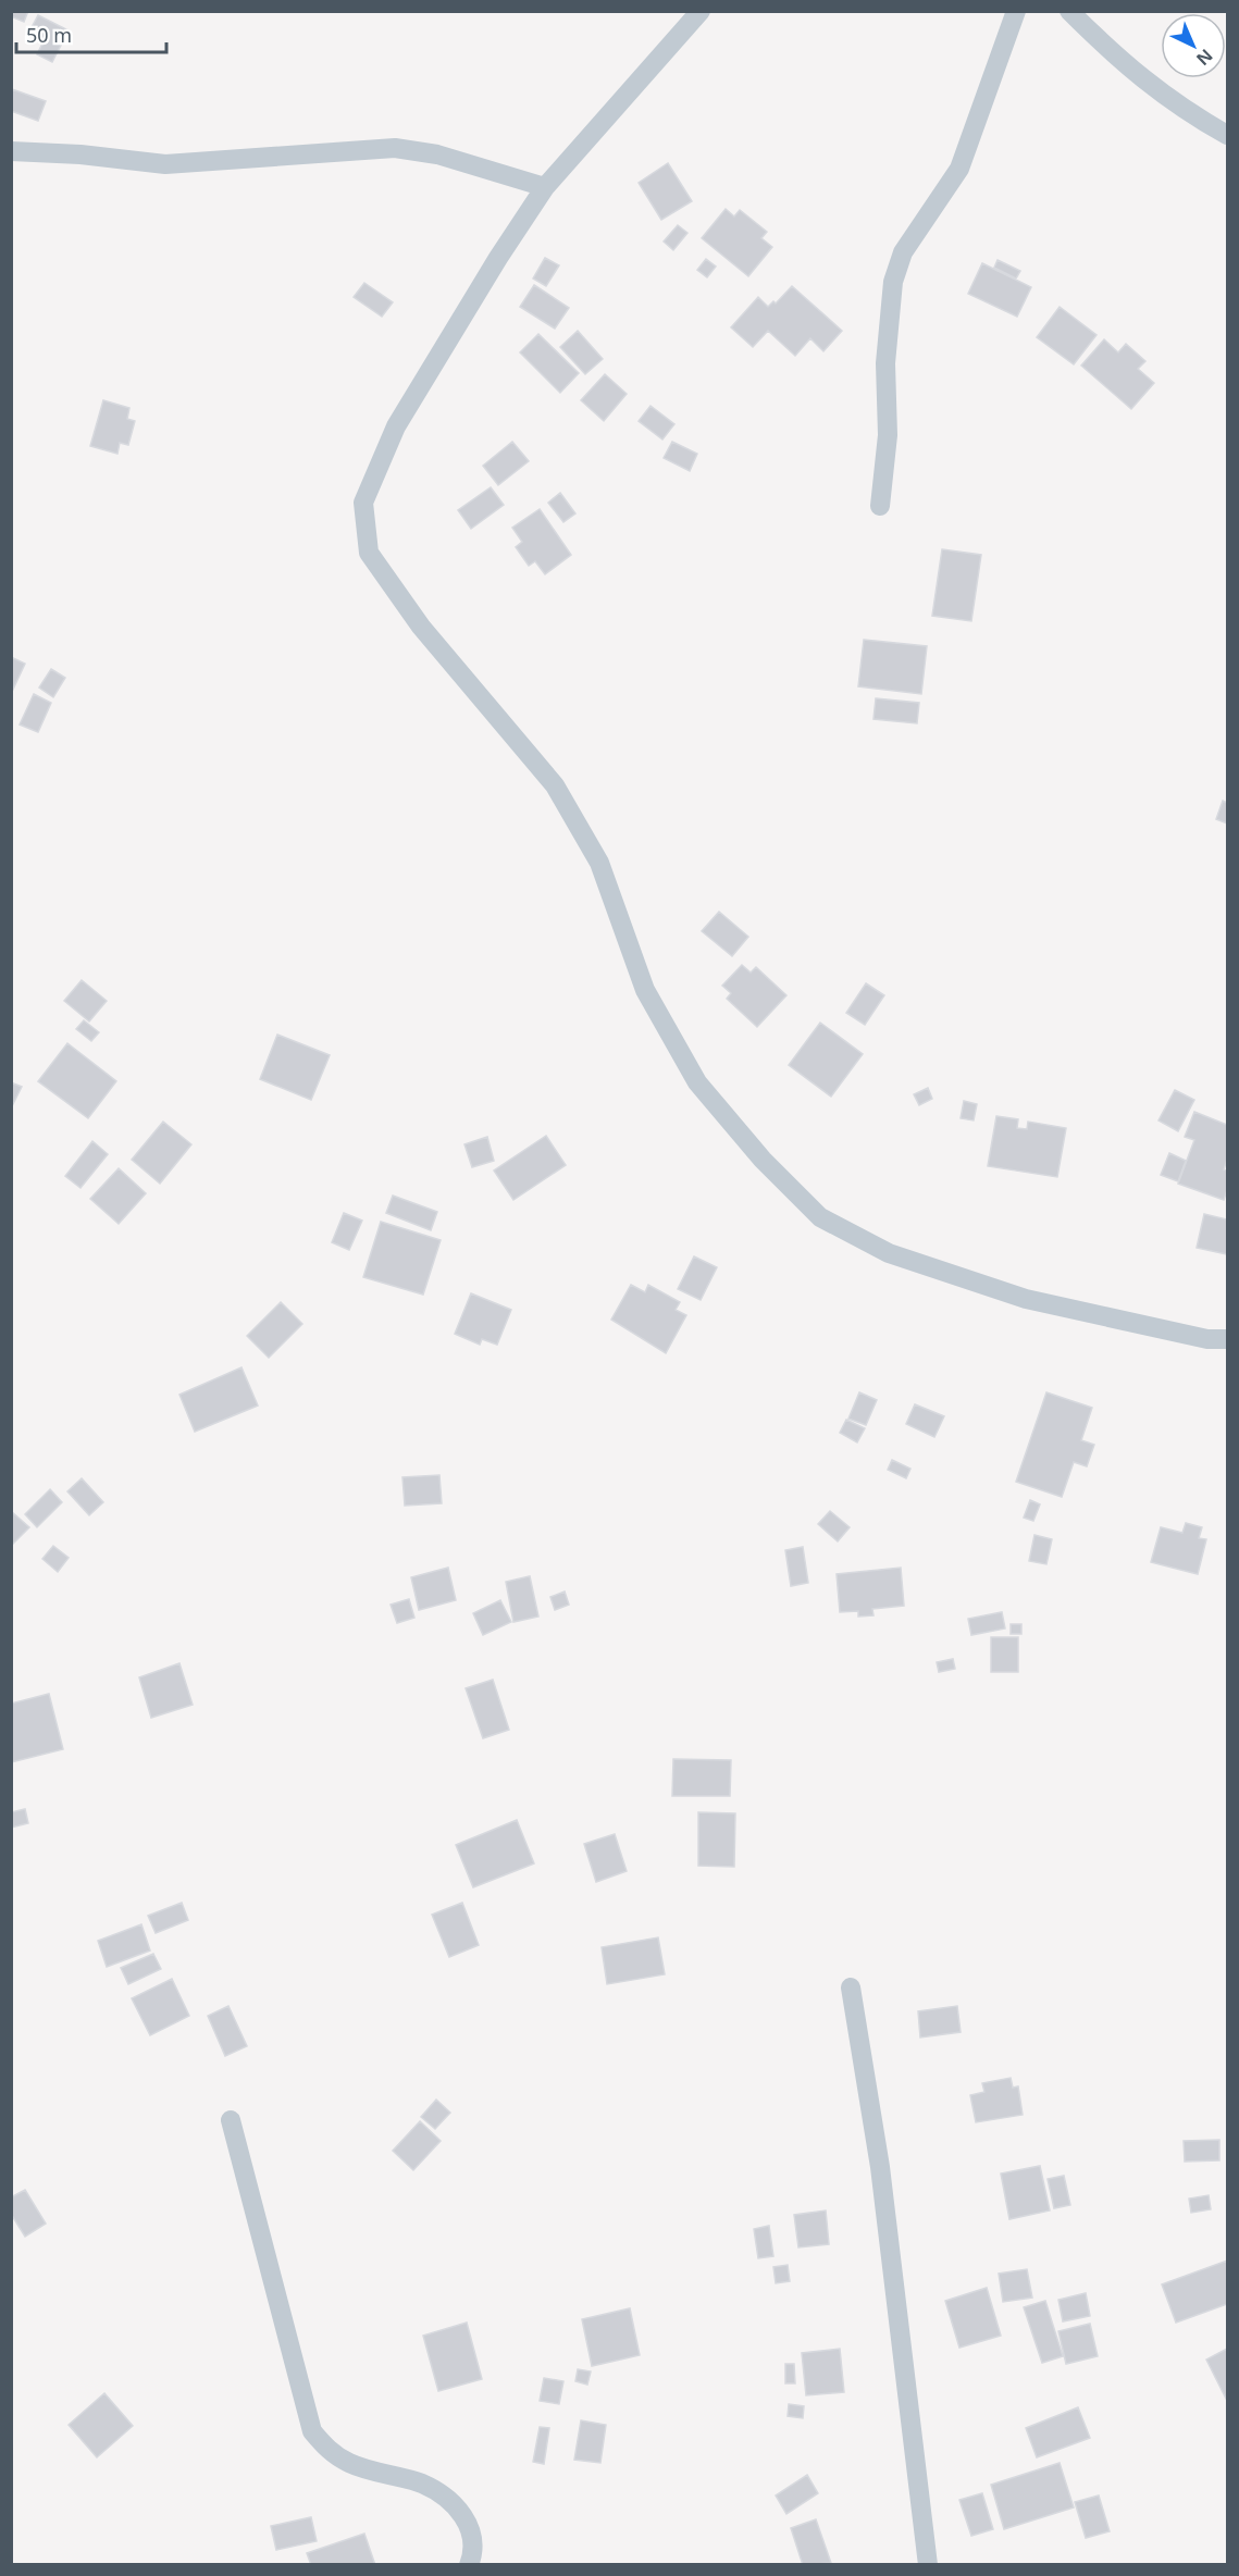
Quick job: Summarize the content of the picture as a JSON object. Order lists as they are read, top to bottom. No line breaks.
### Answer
{"scale_bar":"50 m","north":"bottom right"}
